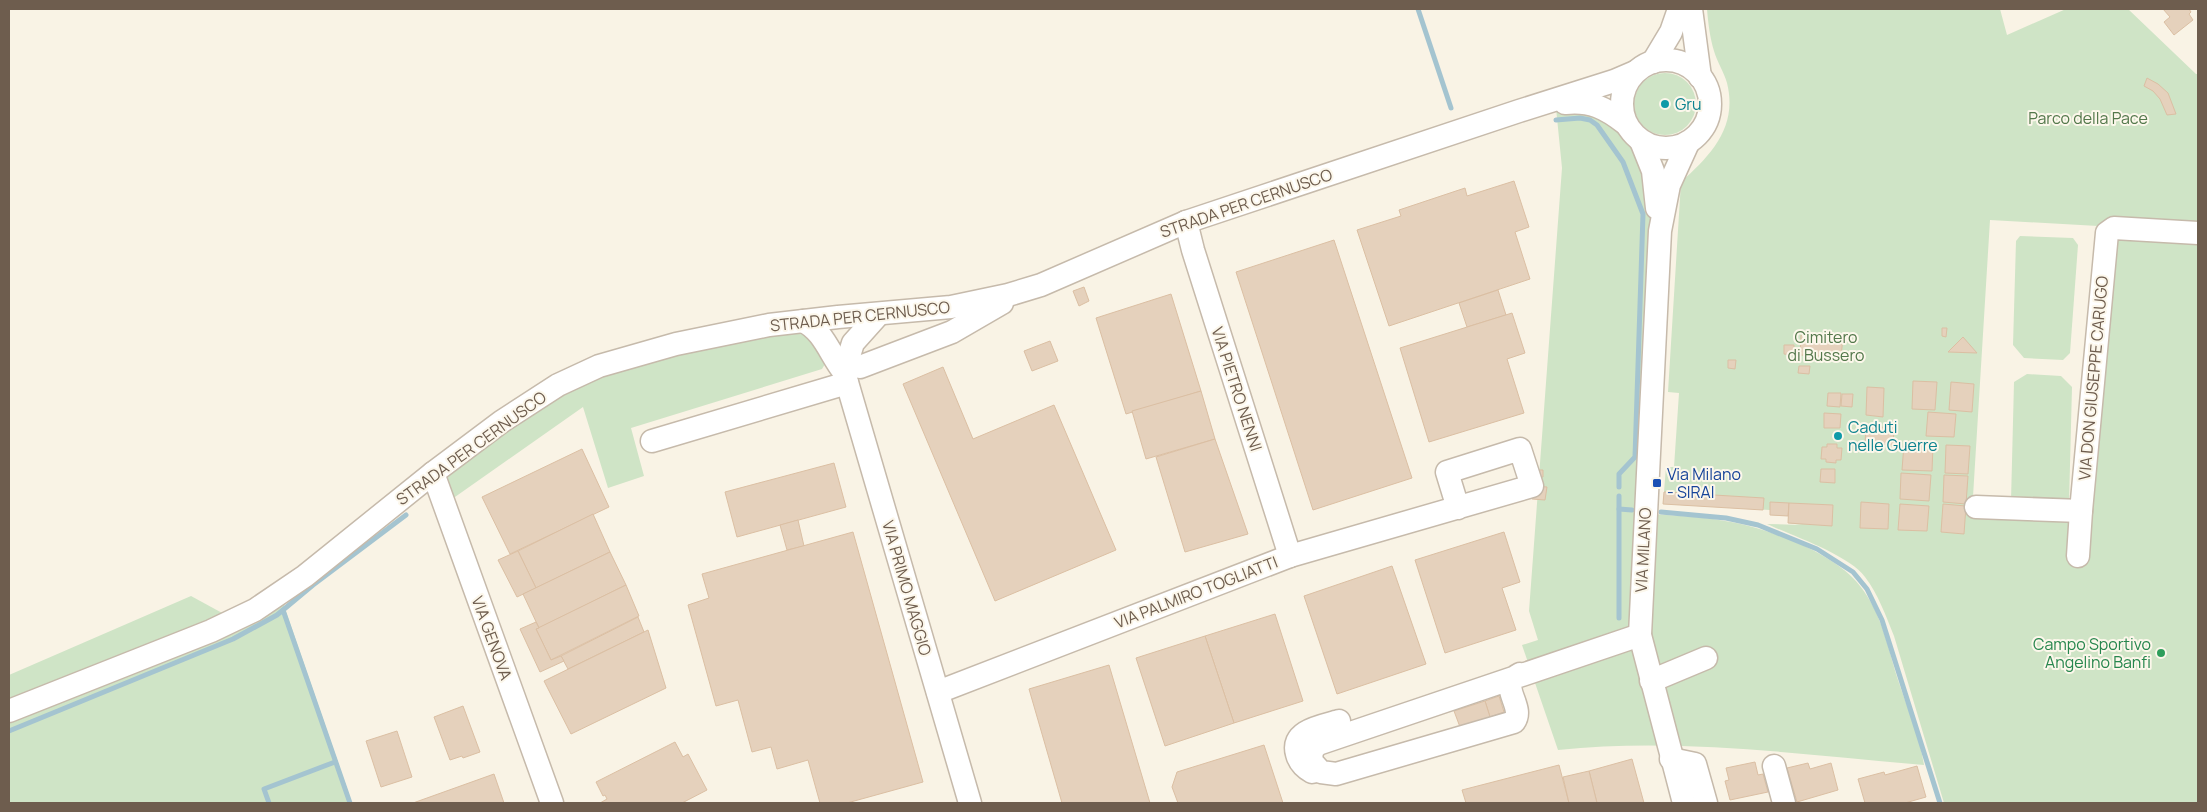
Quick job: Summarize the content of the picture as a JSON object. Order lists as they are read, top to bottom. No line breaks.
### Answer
{"streets":{"street":["STRADA PER CERNUSCO","VIA DON GIUSEPPE CARUGO","VIA PIETRO NENNI","VIA MILANO","VIA PRIMO MAGGIO","VIA PALMIRO TOGLIATTI","VIA GENOVA"]},"crossings":[["STRADA PER CERNUSCO","VIA PIETRO NENNI"],["STRADA PER CERNUSCO","VIA MILANO"],["STRADA PER CERNUSCO","VIA PRIMO MAGGIO"],["STRADA PER CERNUSCO","VIA GENOVA"],["VIA PIETRO NENNI","VIA PALMIRO TOGLIATTI"],["VIA PRIMO MAGGIO","VIA PALMIRO TOGLIATTI"]],"parks":["Parco della Pace","Cimitero di Bussero"],"places":{"other":["Gru","Caduti nelle Guerre","Campo Sportivo Angelino Banfi"],"transit":["Via Milano - SIRAI"]}}
